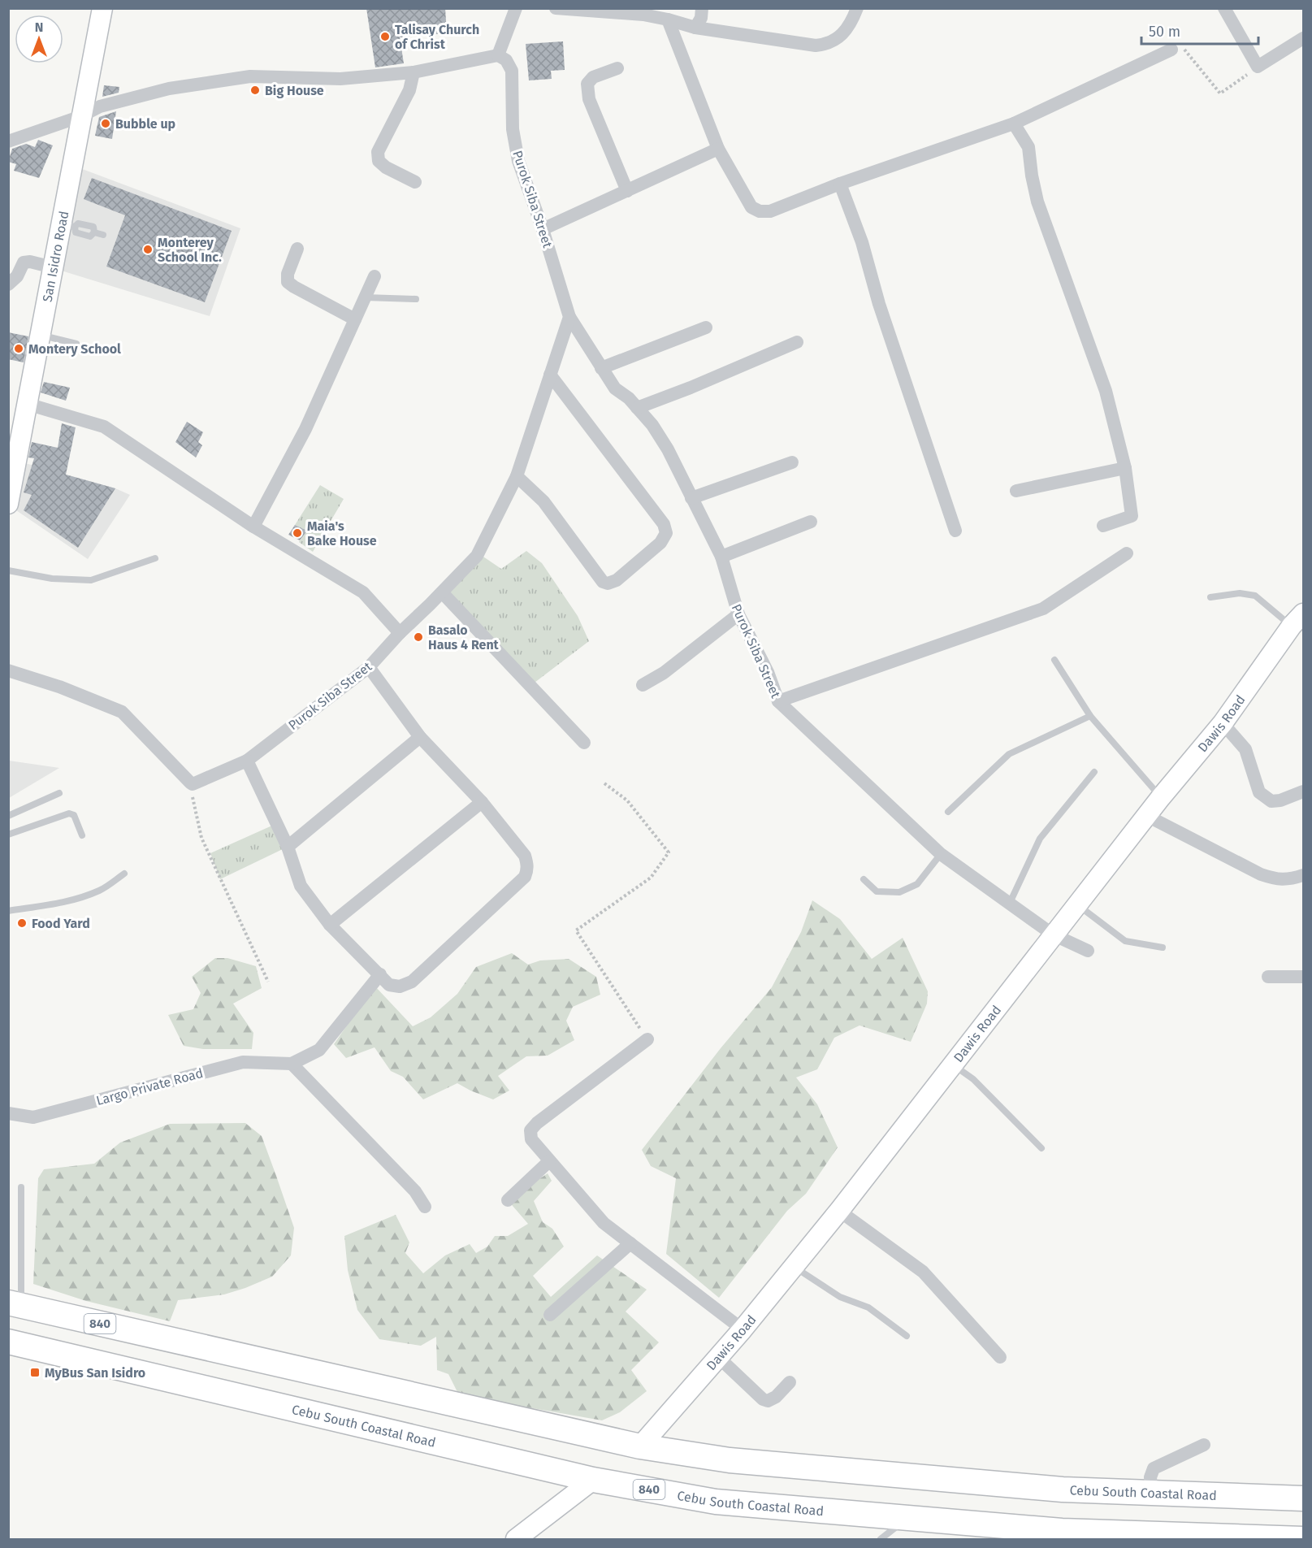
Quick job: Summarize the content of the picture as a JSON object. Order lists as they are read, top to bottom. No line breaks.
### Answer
{"streets":{"highway":["840","Cebu South Coastal Road"],"street":["Purok Siba Street","San Isidro Road","Dawis Road","Largo Private Road"]},"crossings":[["Purok Siba Street","Dawis Road"],["Dawis Road","Cebu South Coastal Road"]],"places":{"other":["Talisay Church of Christ","Big House","Bubble up","Monterey School Inc.","Montery School","Maia's Bake House","Basalo Haus 4 Rent","Food Yard"],"transit":["MyBus San Isidro"]},"scale_bar":"50 m","north":"top"}
